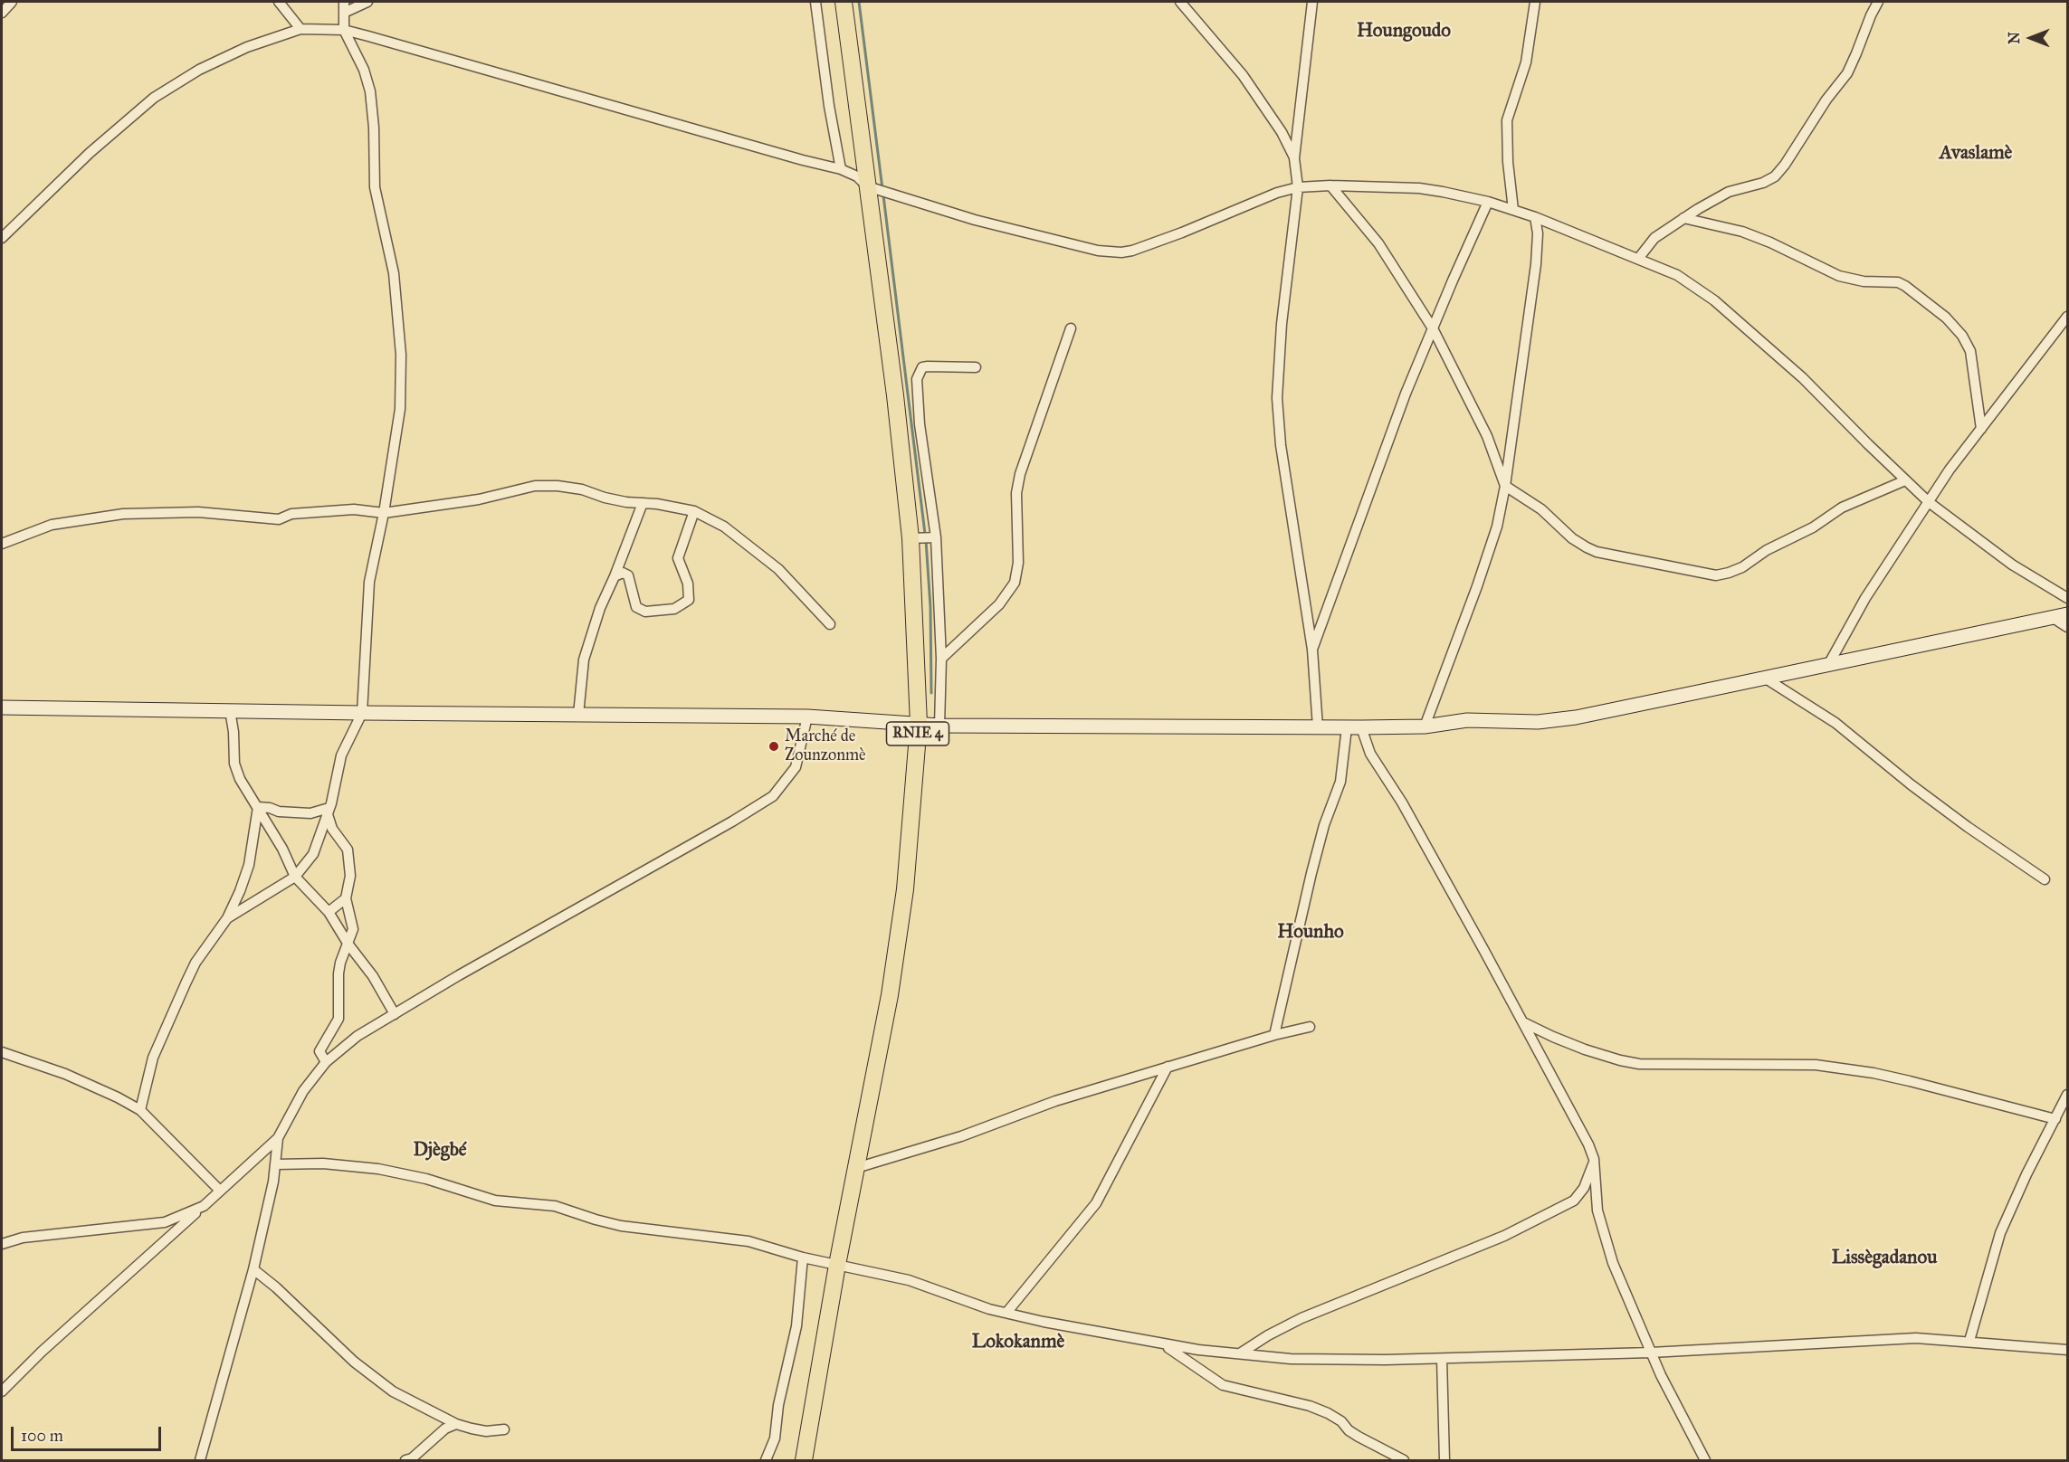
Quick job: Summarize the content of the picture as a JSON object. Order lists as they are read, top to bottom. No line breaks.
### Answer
{"streets":{"main road":["RNIE 4"]},"districts":["Houngoudo","Avaslamè","Hounho","Djègbé","Lissègadanou","Lokokanmè"],"places":["Marché de Zounzonmè"],"scale_bar":"100 m","north":"left"}
